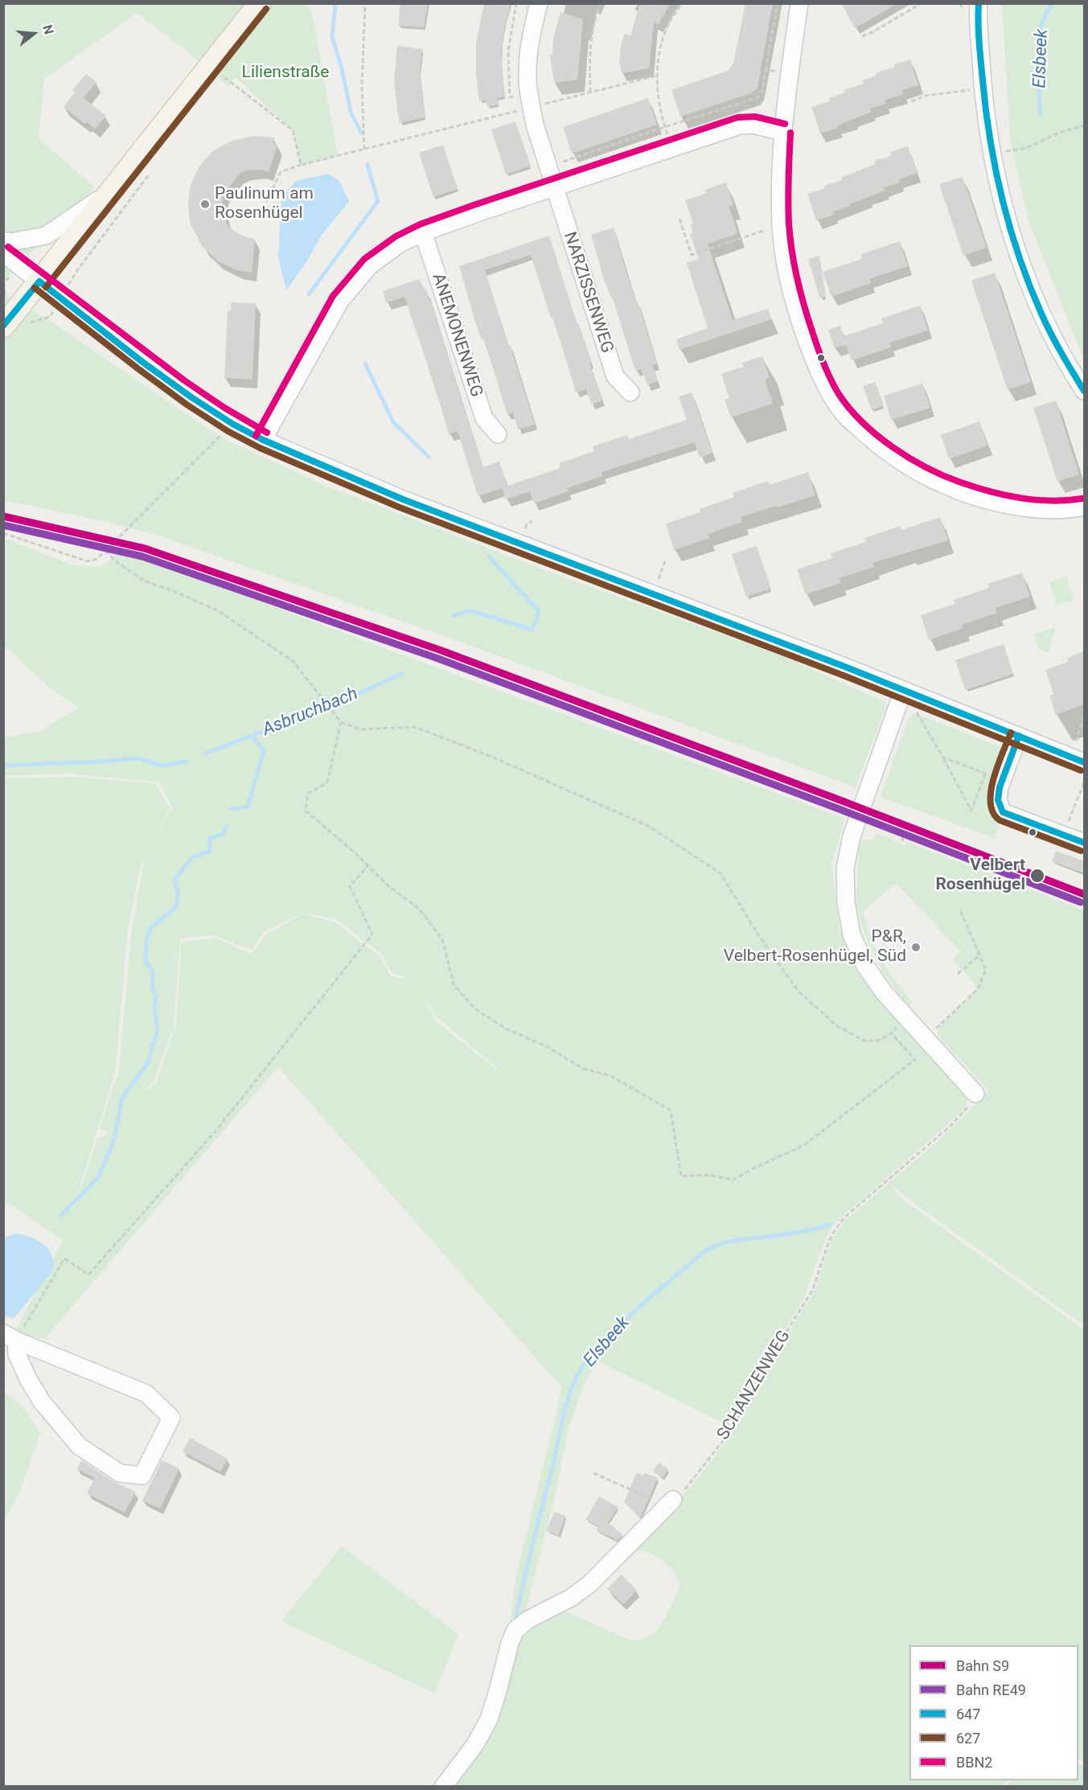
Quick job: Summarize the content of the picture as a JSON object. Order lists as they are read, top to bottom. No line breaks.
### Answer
{"streets":{"street":["NARZISSENWEG","ANEMONENWEG"],"path":["SCHANZENWEG"]},"water":["Elsbeek","Asbruchbach"],"parks":["Lilienstraße"],"places":["Paulinum am Rosenhügel","Velbert Rosenhügel","P&R, Velbert-Rosenhügel, Süd"],"lines":["transit line 647","transit line 627","transit line BBN2","rail line S9","rail line RE49"],"legend":["Bahn S9","Bahn RE49","647","627","BBN2"],"north":"right"}
